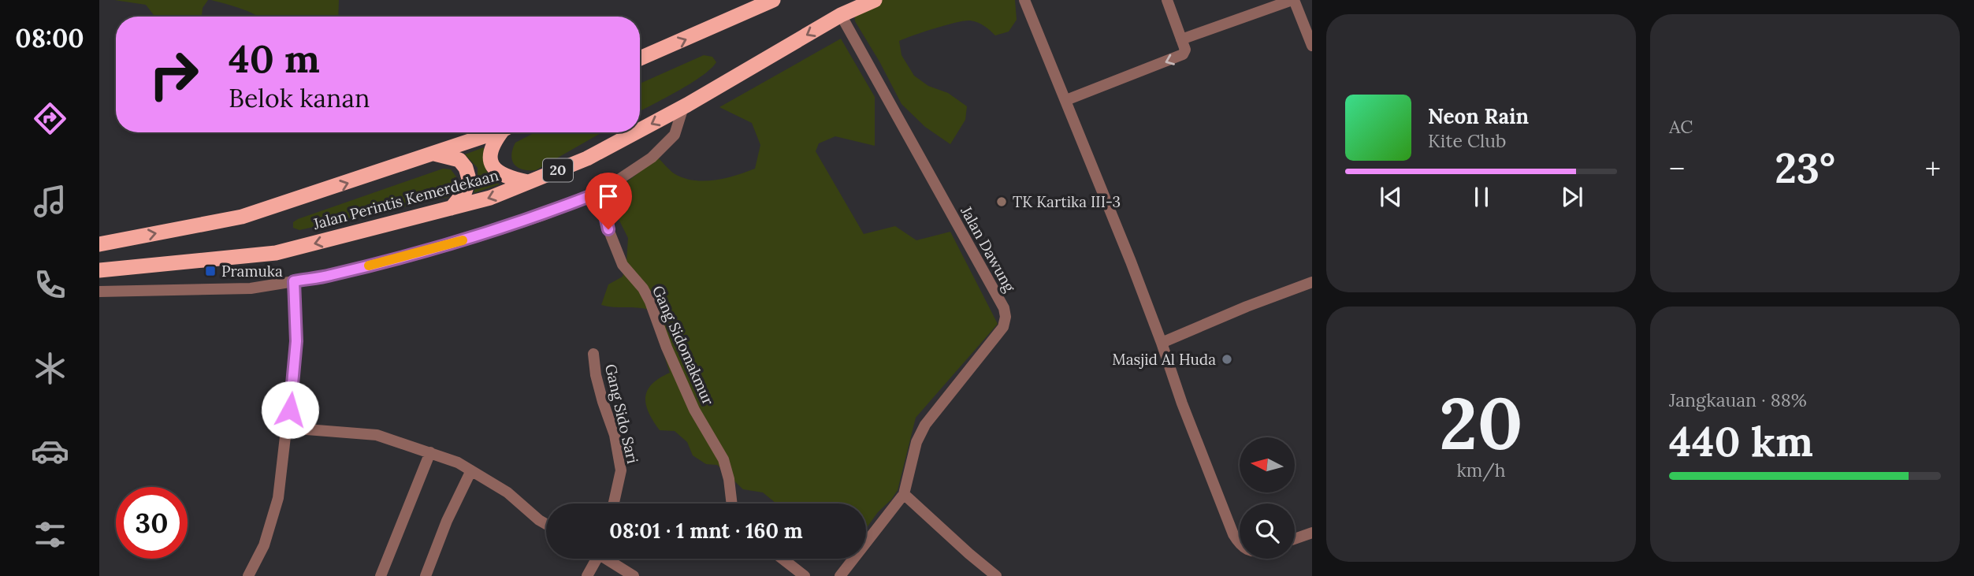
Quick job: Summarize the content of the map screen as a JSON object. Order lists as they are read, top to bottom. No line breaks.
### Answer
{"streets":{"highway":["20","Jalan Perintis Kemerdekaan"],"street":["Jalan Dawung","Gang Sidomakmur","Gang Sido Sari"]},"crossings":[["Jalan Perintis Kemerdekaan","Jalan Dawung"]],"places":{"other":["TK Kartika III-3","Masjid Al Huda"],"transit":["Pramuka"]},"north":"left","page":{"tabs":"08:00","tile":["AC",["20","km/h"],["Jangkauan · 88%","440 km"]],"turn":["40 m","Belok kanan"],"song":["Neon Rain","Kite Club"],"heat":["−","23°","+"],"limit":"30","trip":"08:01 · 1 mnt · 160 m"}}
